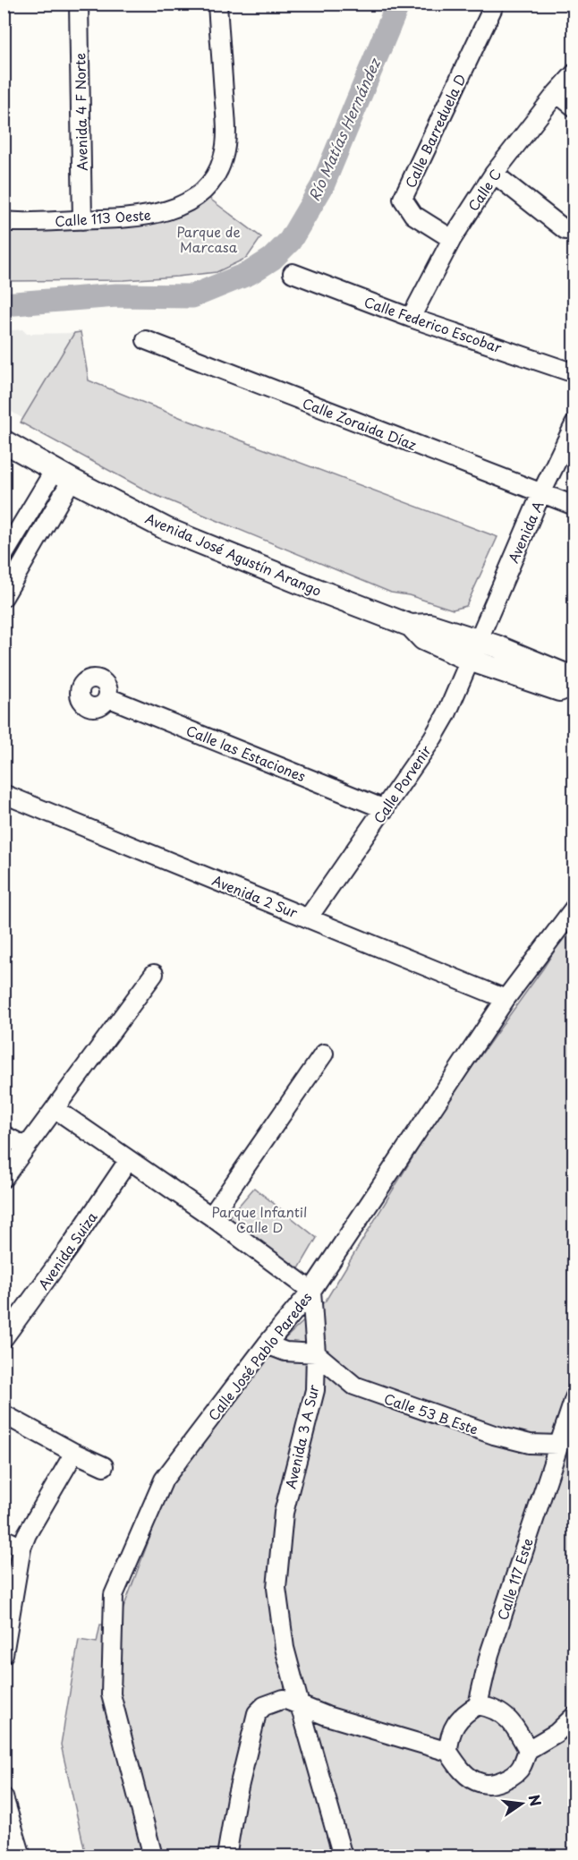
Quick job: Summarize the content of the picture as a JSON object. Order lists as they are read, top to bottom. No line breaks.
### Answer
{"streets":{"main road":["Avenida José Agustín Arango"],"street":["Avenida 4 F Norte","Calle Barreduela D","Calle C","Calle 113 Oeste","Calle Federico Escobar","Calle Zoraida Díaz","Avenida A","Calle las Estaciones","Calle Porvenir","Avenida 2 Sur","Avenida Suiza","Calle José Pablo Paredes","Calle 53 B Este","Avenida 3 A Sur","Calle 117 Este"]},"crossings":[["Avenida 4 F Norte","Calle 113 Oeste"],["Calle Barreduela D","Calle C"],["Calle C","Calle Federico Escobar"],["Calle Zoraida Díaz","Avenida A"],["Avenida A","Avenida José Agustín Arango"],["Avenida A","Calle Porvenir"],["Avenida José Agustín Arango","Calle Porvenir"],["Calle las Estaciones","Calle Porvenir"],["Calle Porvenir","Avenida 2 Sur"],["Avenida 2 Sur","Calle José Pablo Paredes"],["Calle José Pablo Paredes","Avenida 3 A Sur"],["Calle 53 B Este","Avenida 3 A Sur"],["Calle 53 B Este","Calle 117 Este"]],"water":["Río Matías Hernández"],"parks":["Parque de Marcasa","Parque Infantil Calle D"],"north":"right"}
